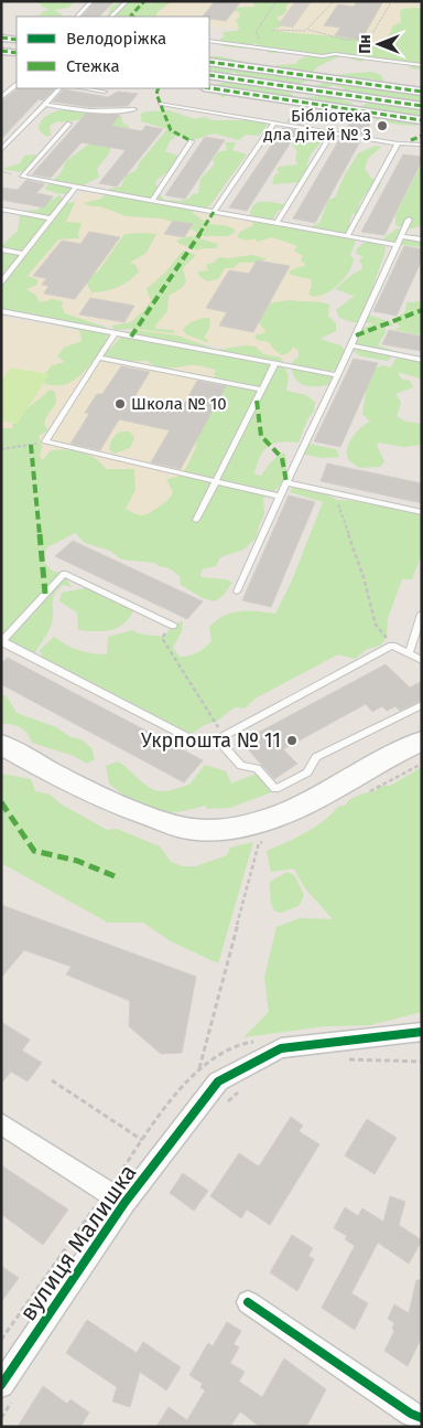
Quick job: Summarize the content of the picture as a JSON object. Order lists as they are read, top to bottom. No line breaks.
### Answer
{"streets":{"street":["вулиця Малишка"]},"places":["Бібліотека дла дітей № 3","Школа № 10","Укрпошта № 11"],"legend":["Велодоріжка","Стежка"],"north":"left"}
